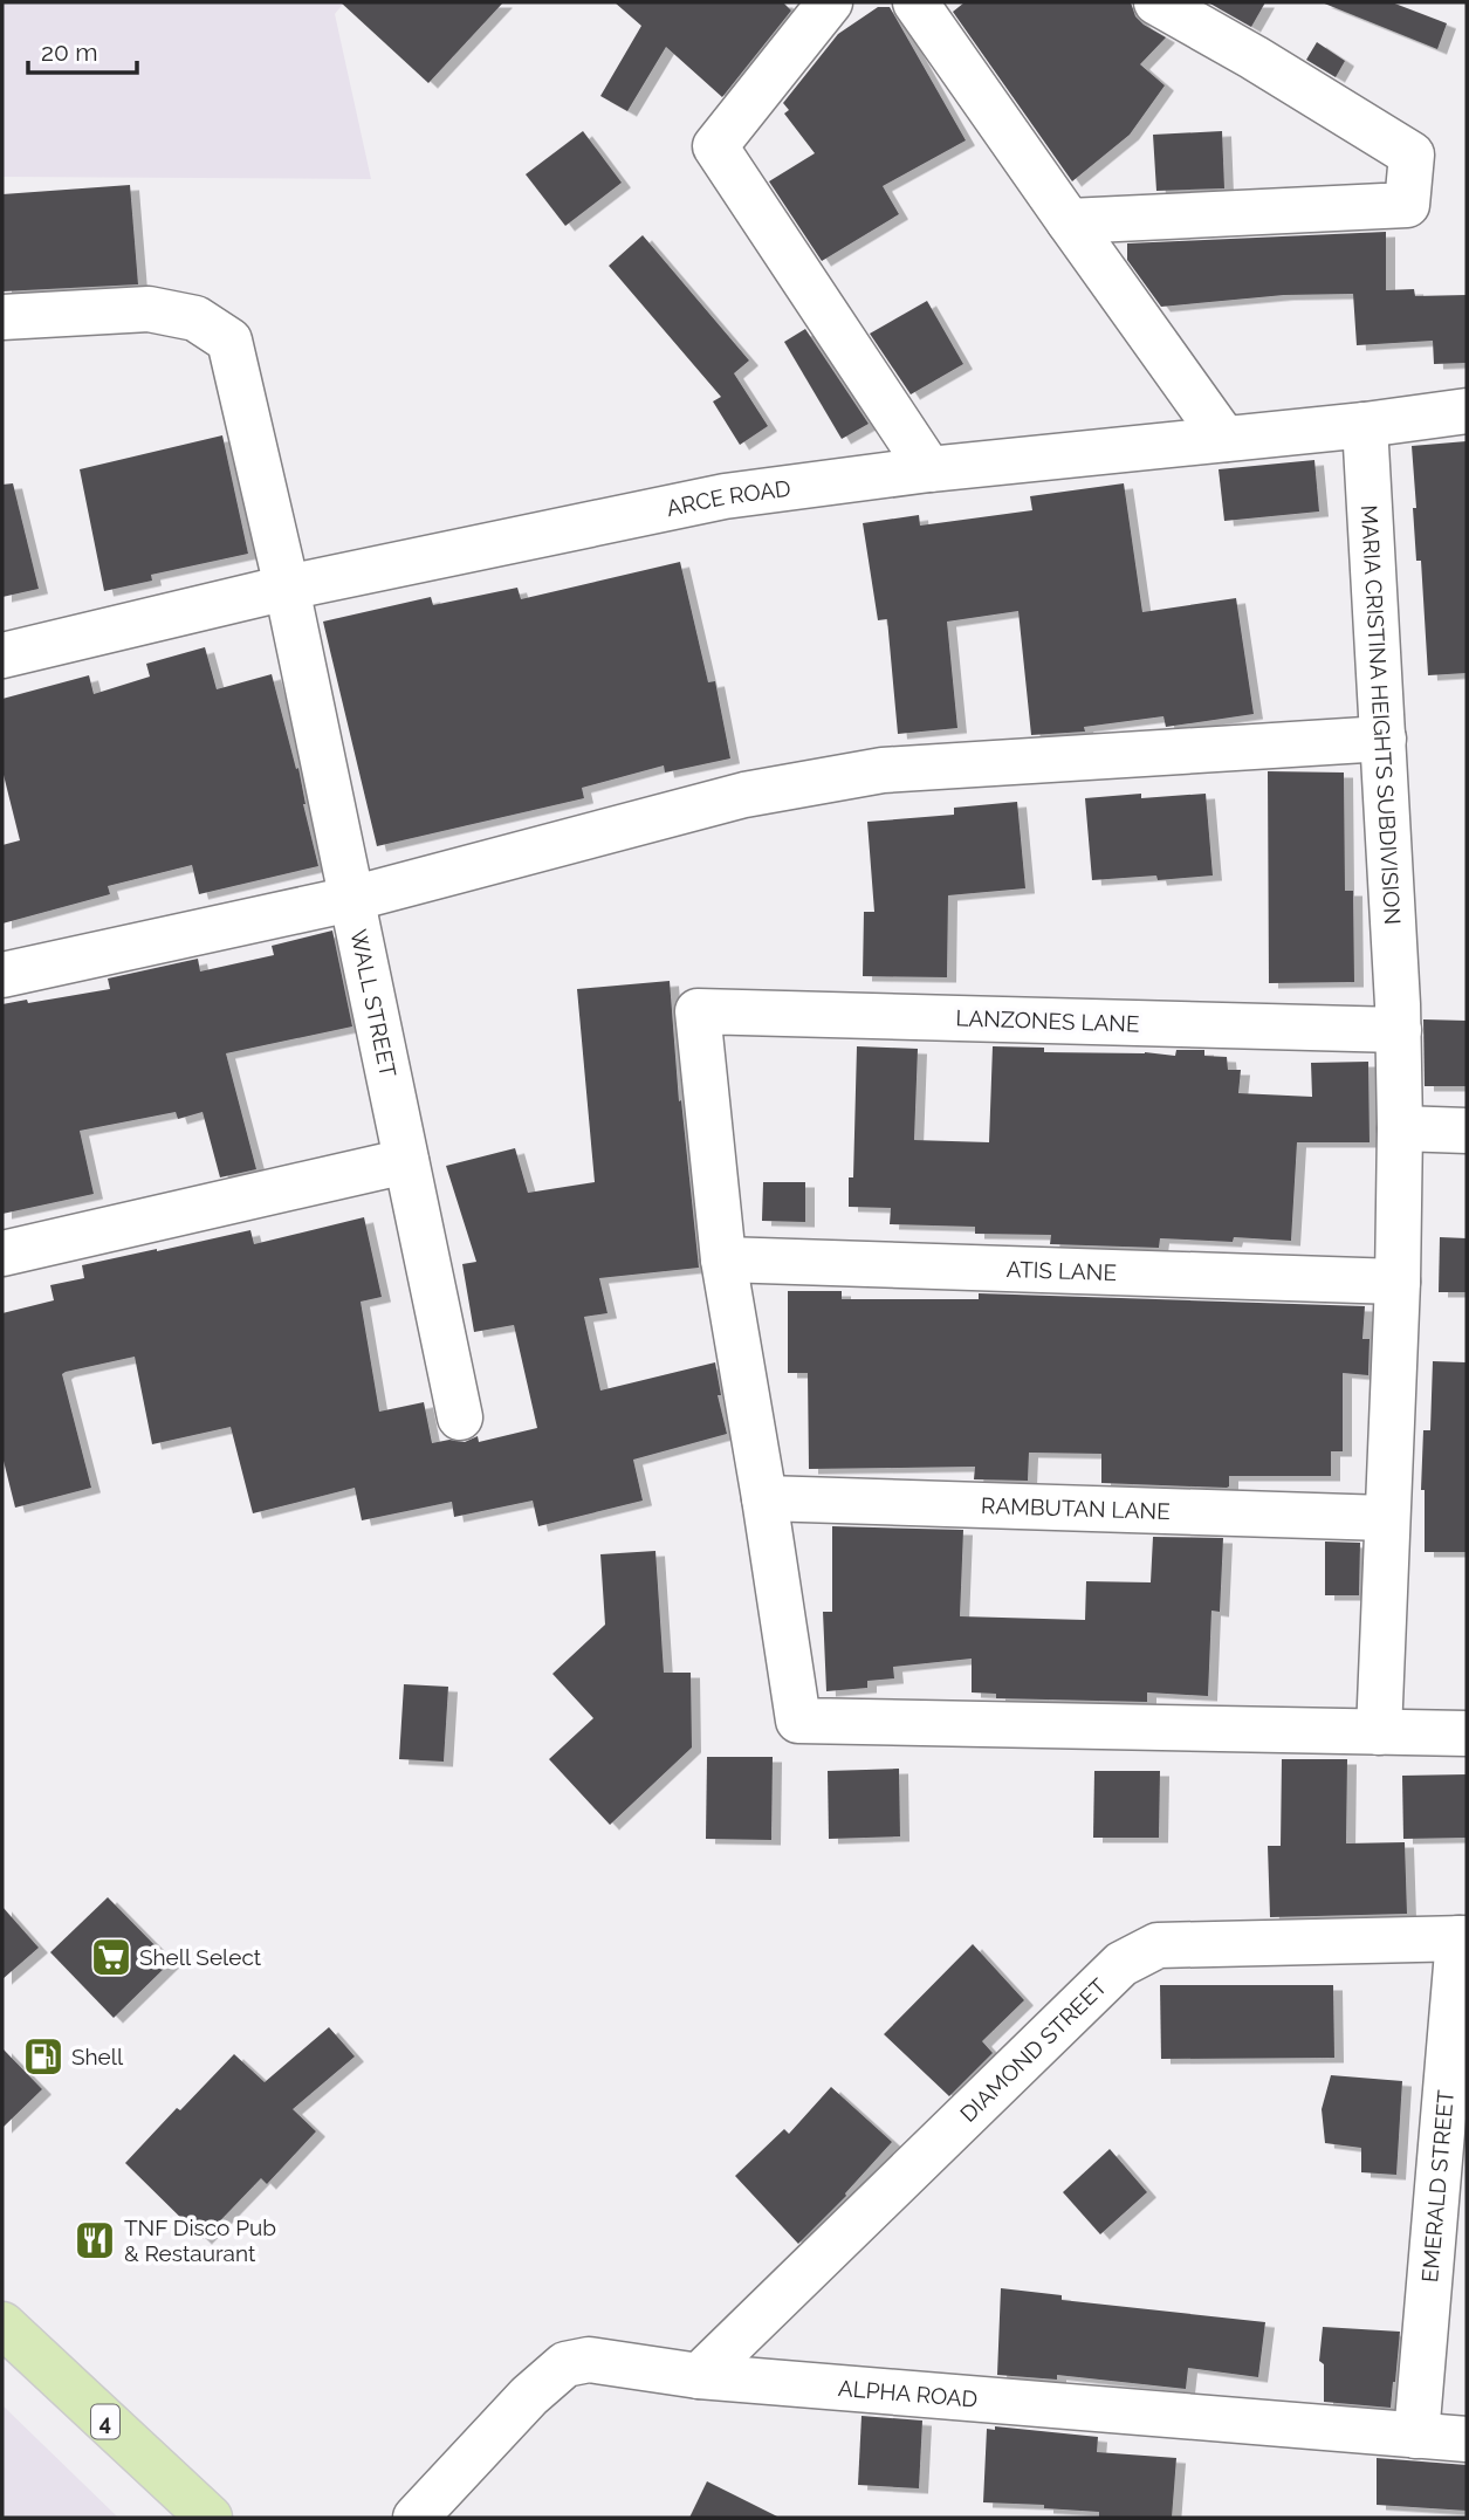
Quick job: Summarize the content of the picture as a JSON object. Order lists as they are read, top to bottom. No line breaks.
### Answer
{"streets":{"main road":["4"],"street":["ARCE ROAD","MARIA CRISTINA HEIGHTS SUBDIVISION","WALL STREET","LANZONES LANE","ATIS LANE","RAMBUTAN LANE","DIAMOND STREET","EMERALD STREET","ALPHA ROAD"]},"crossings":[["ARCE ROAD","MARIA CRISTINA HEIGHTS SUBDIVISION"],["ARCE ROAD","WALL STREET"],["MARIA CRISTINA HEIGHTS SUBDIVISION","LANZONES LANE"],["MARIA CRISTINA HEIGHTS SUBDIVISION","ATIS LANE"],["MARIA CRISTINA HEIGHTS SUBDIVISION","RAMBUTAN LANE"],["LANZONES LANE","ATIS LANE"],["DIAMOND STREET","EMERALD STREET"],["DIAMOND STREET","ALPHA ROAD"],["EMERALD STREET","ALPHA ROAD"]],"places":{"supermarket":["Shell Select"],"fuel station":["Shell"],"restaurant":["TNF Disco Pub & Restaurant"]},"scale_bar":"20 m"}
